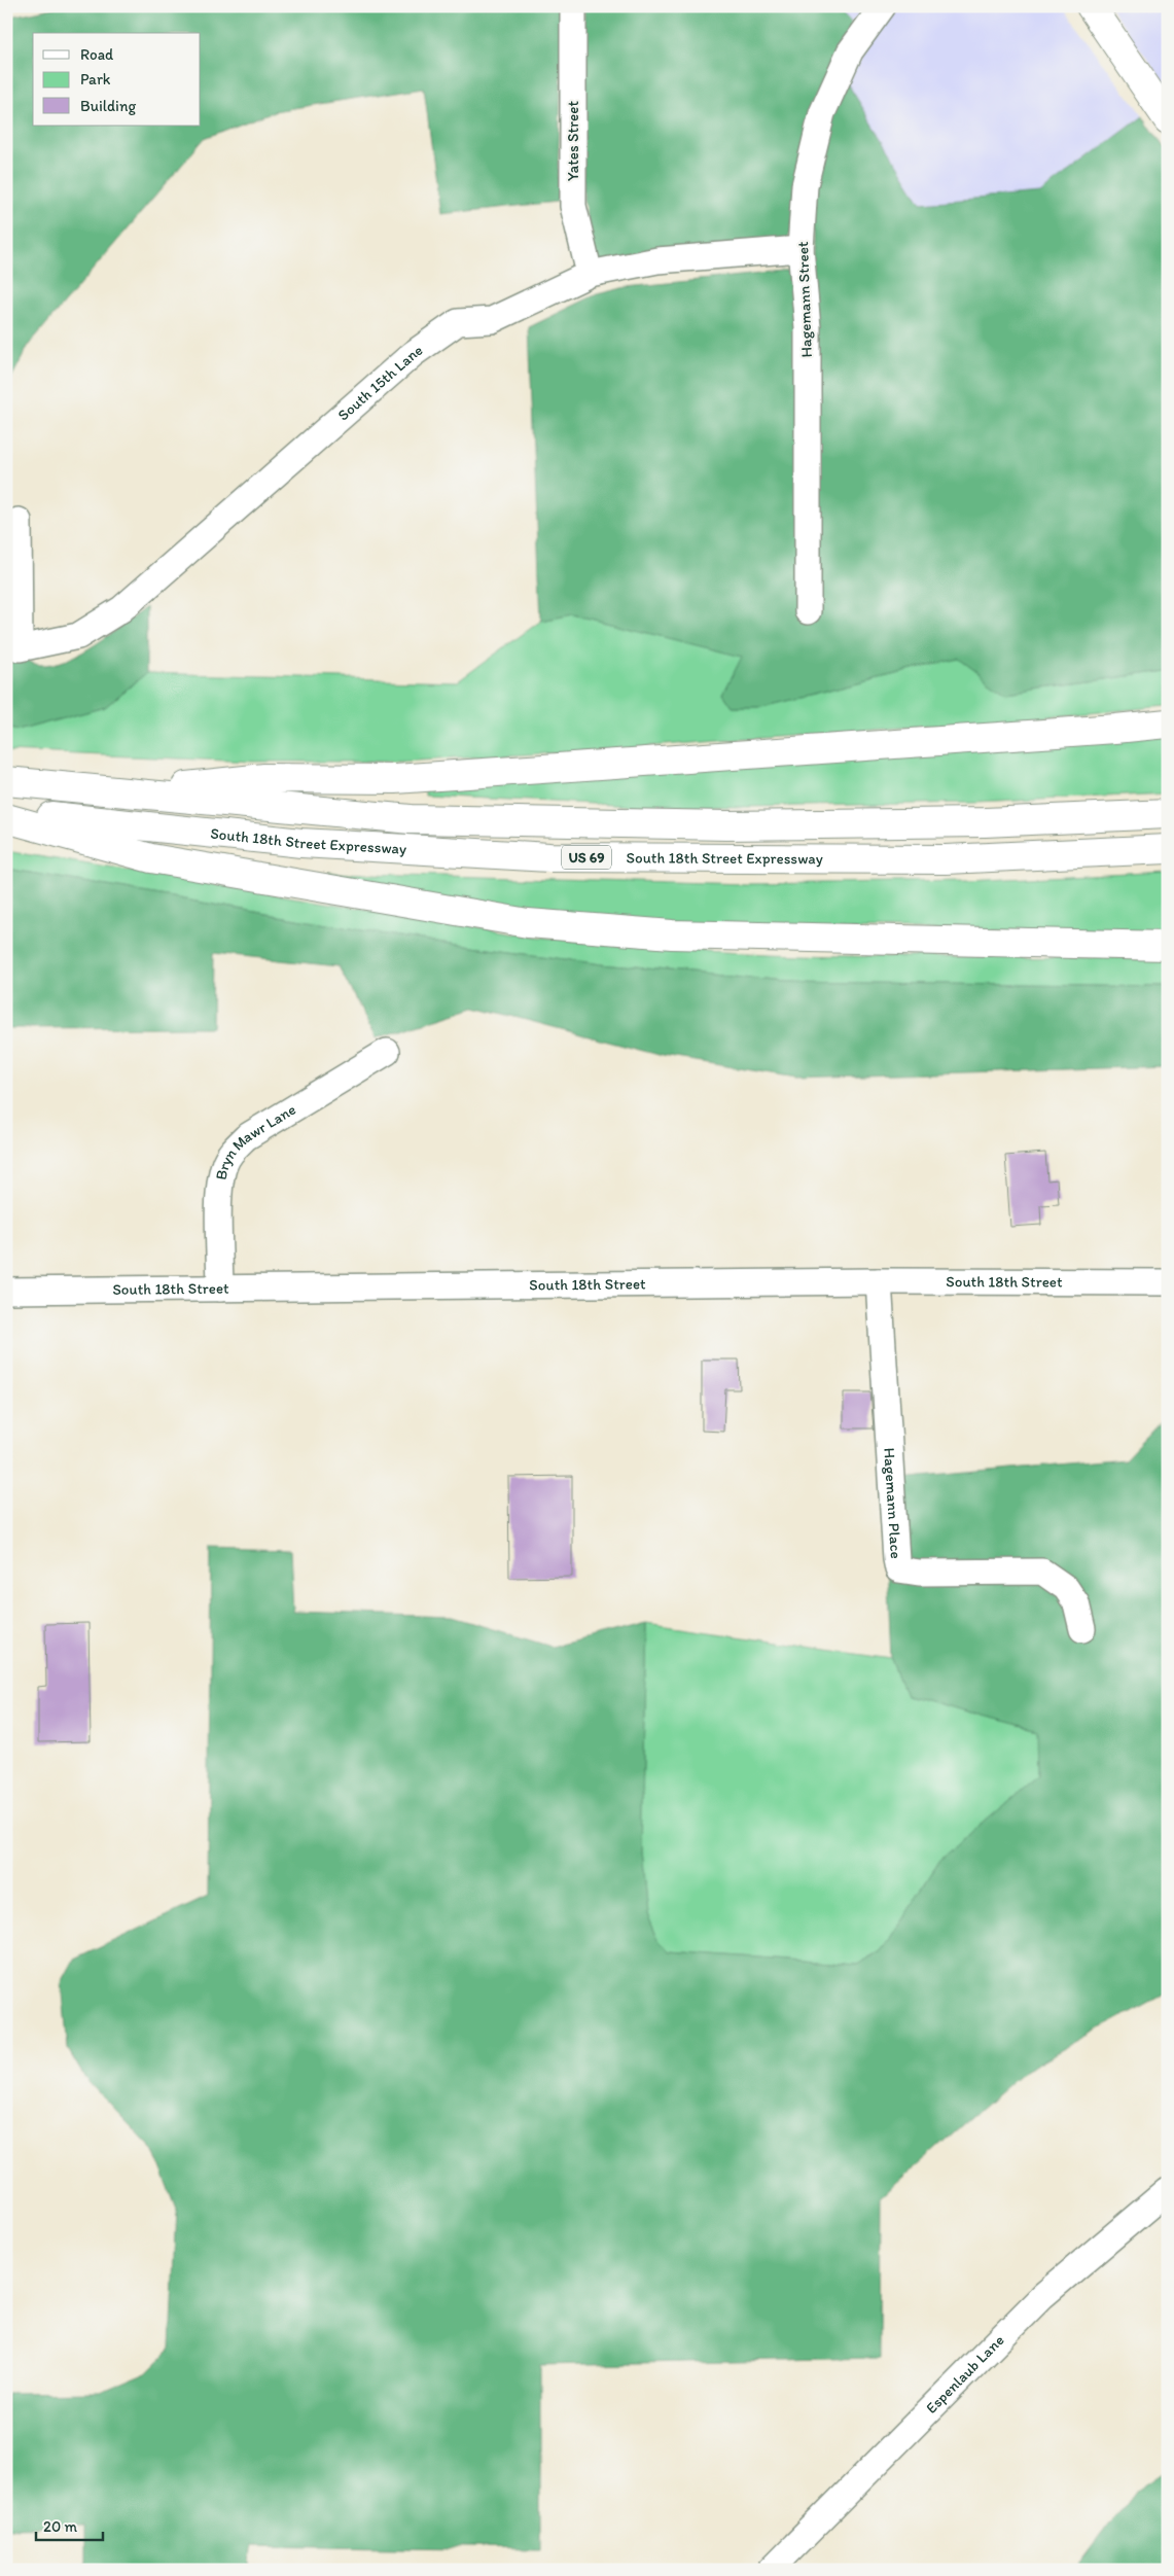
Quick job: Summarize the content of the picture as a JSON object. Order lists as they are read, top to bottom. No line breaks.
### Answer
{"streets":{"main road":["South 18th Street Expressway","US 69"],"street":["Yates Street","Hagemann Street","South 15th Lane","Bryn Mawr Lane","South 18th Street","Hagemann Place","Espenlaub Lane"]},"crossings":[["Yates Street","South 15th Lane"],["Hagemann Street","South 15th Lane"],["Bryn Mawr Lane","South 18th Street"],["South 18th Street","Hagemann Place"]],"legend":["Road","Park","Building"],"scale_bar":"20 m"}
